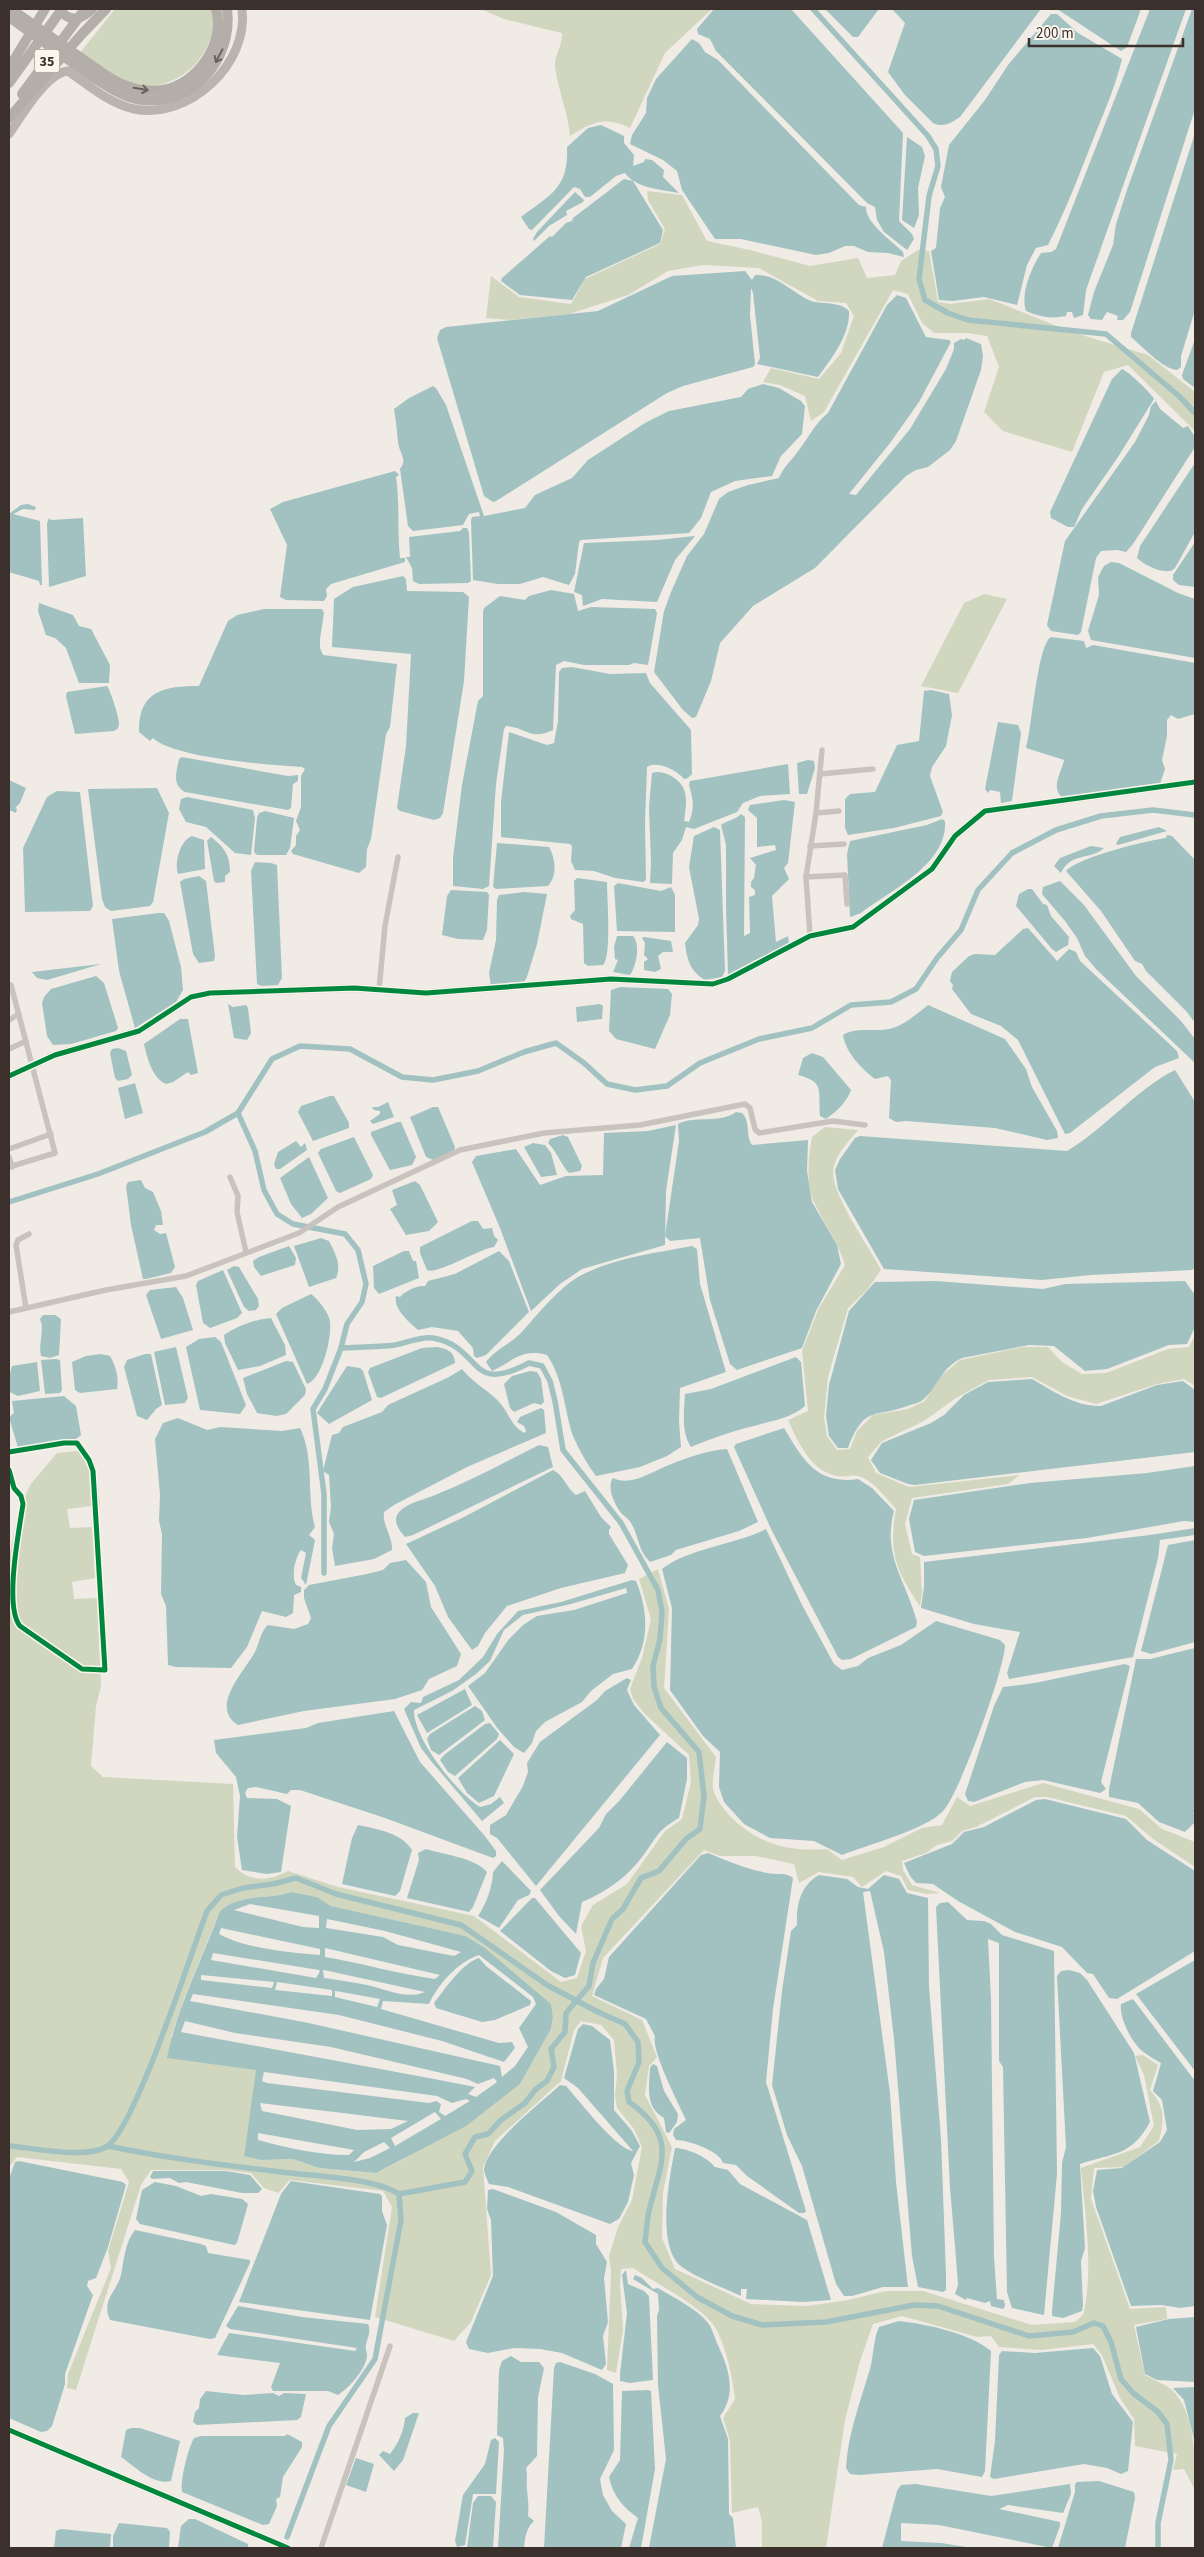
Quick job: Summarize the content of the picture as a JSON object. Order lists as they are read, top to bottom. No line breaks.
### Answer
{"streets":{"highway":["35"]},"scale_bar":"200 m"}
